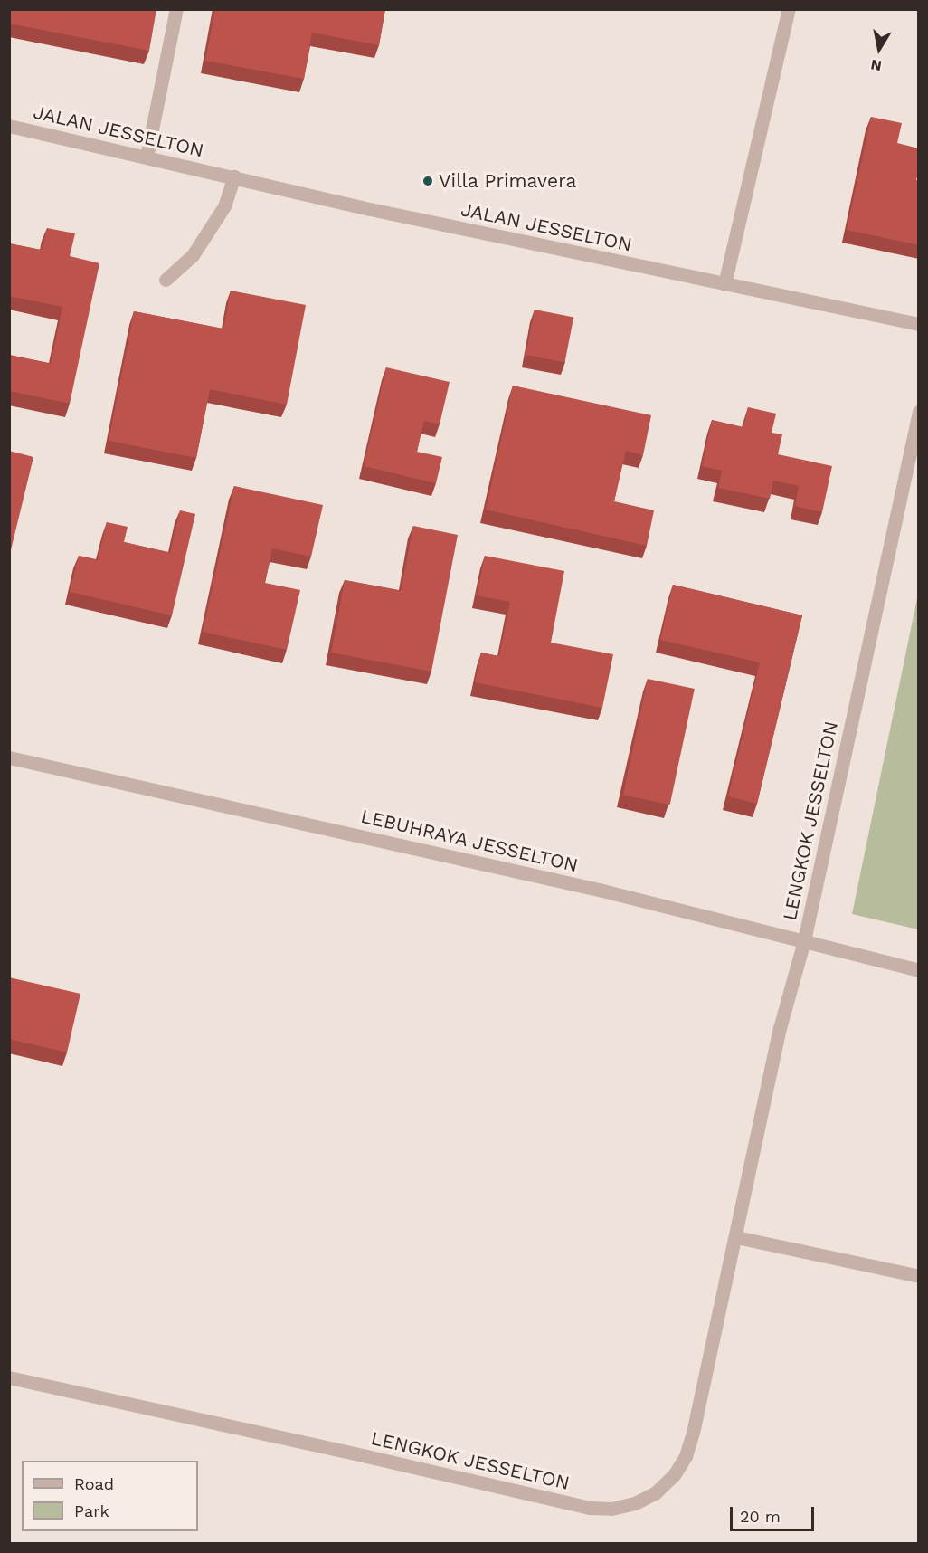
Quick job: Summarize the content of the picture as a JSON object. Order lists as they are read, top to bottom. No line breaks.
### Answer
{"streets":{"street":["JALAN JESSELTON","LENGKOK JESSELTON","LEBUHRAYA JESSELTON"]},"crossings":[["LENGKOK JESSELTON","LEBUHRAYA JESSELTON"]],"places":["Villa Primavera"],"legend":["Road","Park"],"scale_bar":"20 m","north":"bottom"}
